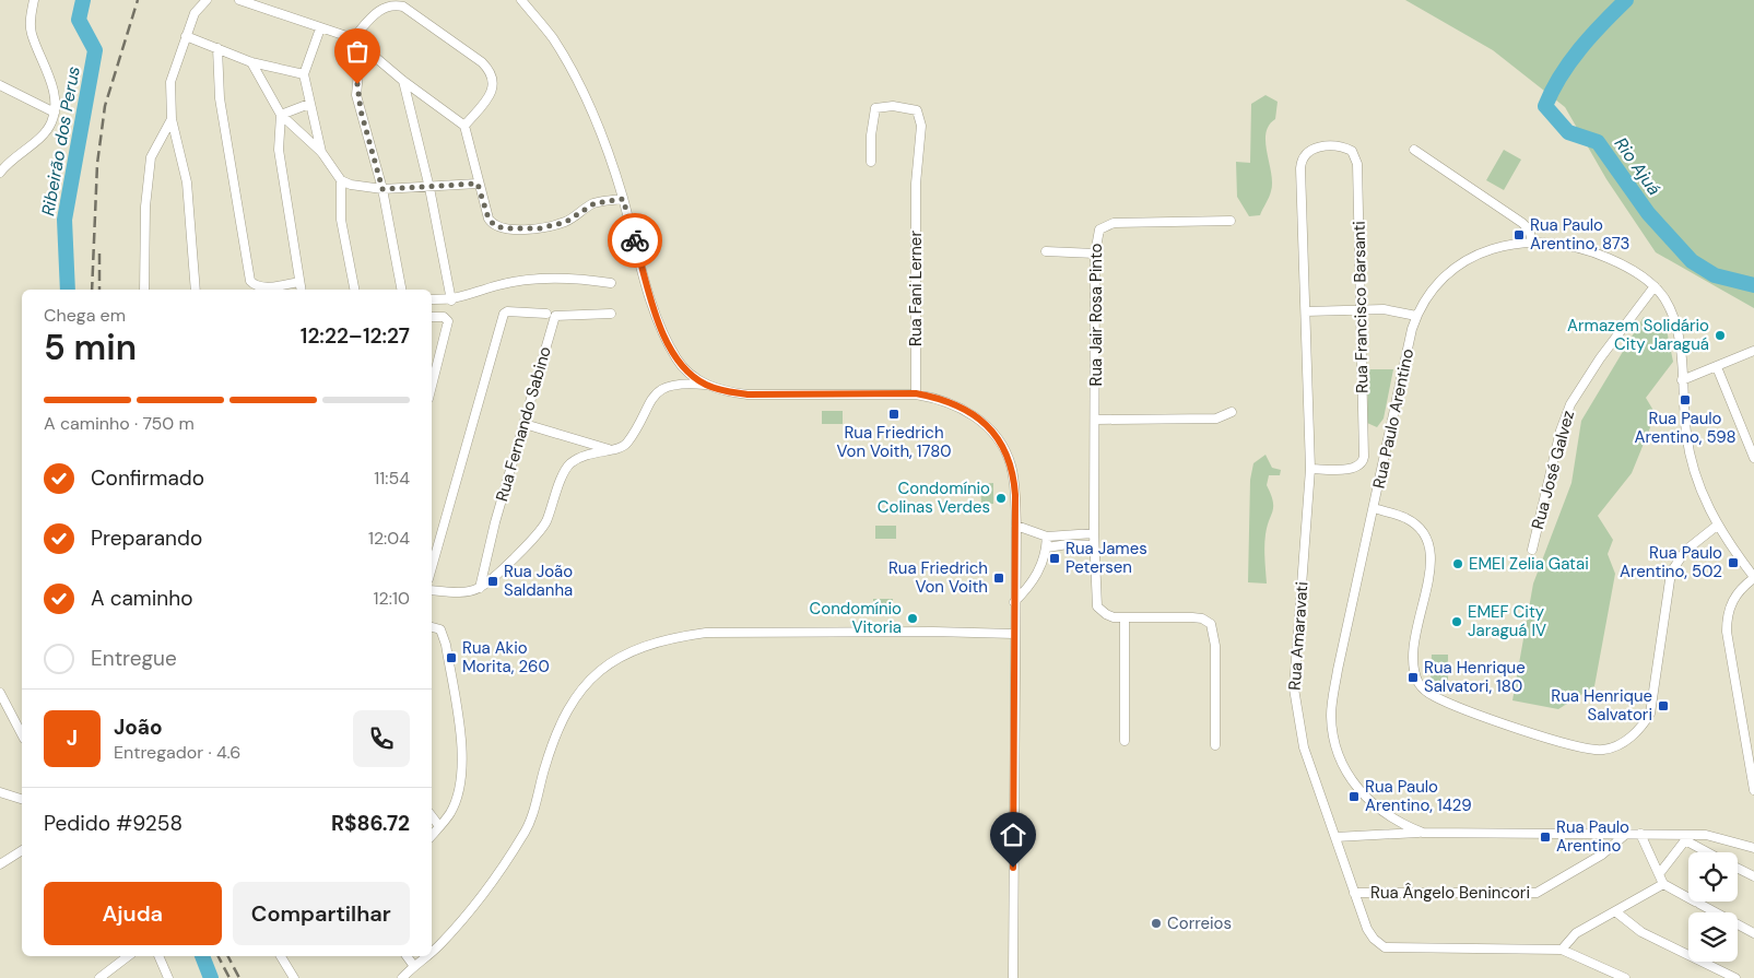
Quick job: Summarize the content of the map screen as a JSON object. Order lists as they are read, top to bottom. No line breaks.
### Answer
{"streets":{"street":["Rua Fani Lerner","Rua Francisco Barsanti","Rua Jair Rosa Pinto","Rua Paulo Arentino","Rua Fernando Sabino","Rua José Galvez","Rua Amaravati","Rua Ângelo Benincori"]},"crossings":[["Rua Francisco Barsanti","Rua Amaravati"],["Rua Paulo Arentino","Rua José Galvez"],["Rua Paulo Arentino","Rua Ângelo Benincori"],["Rua Amaravati","Rua Ângelo Benincori"]],"water":["Ribeirão dos Perus","Rio Ajuá"],"places":{"transit":["Rua Paulo Arentino, 873","Rua Paulo Arentino, 598","Rua Friedrich Von Voith, 1780","Rua James Petersen","Rua Paulo Arentino, 502","Rua Friedrich Von Voith","Rua João Saldanha","Rua Akio Morita, 260","Rua Henrique Salvatori, 180","Rua Henrique Salvatori","Rua Paulo Arentino, 1429","Rua Paulo Arentino"],"other":["Armazem Solidário City Jaraguá","Condomínio Colinas Verdes","EMEI Zelia Gatai","Condomínio Vitoria","EMEF City Jaraguá IV","Correios"]},"page":{"heading":["5 min","Chega em","12:22–12:27"],"panel":["João","Entregador · 4.6","Pedido #9258","R$86.72"],"bar":"A caminho · 750 m","list":[["Confirmado","11:54"],["Preparando","12:04"],["A caminho","12:10"],"Entregue"],"round":"J","buttons":["Ajuda","Compartilhar"]}}
